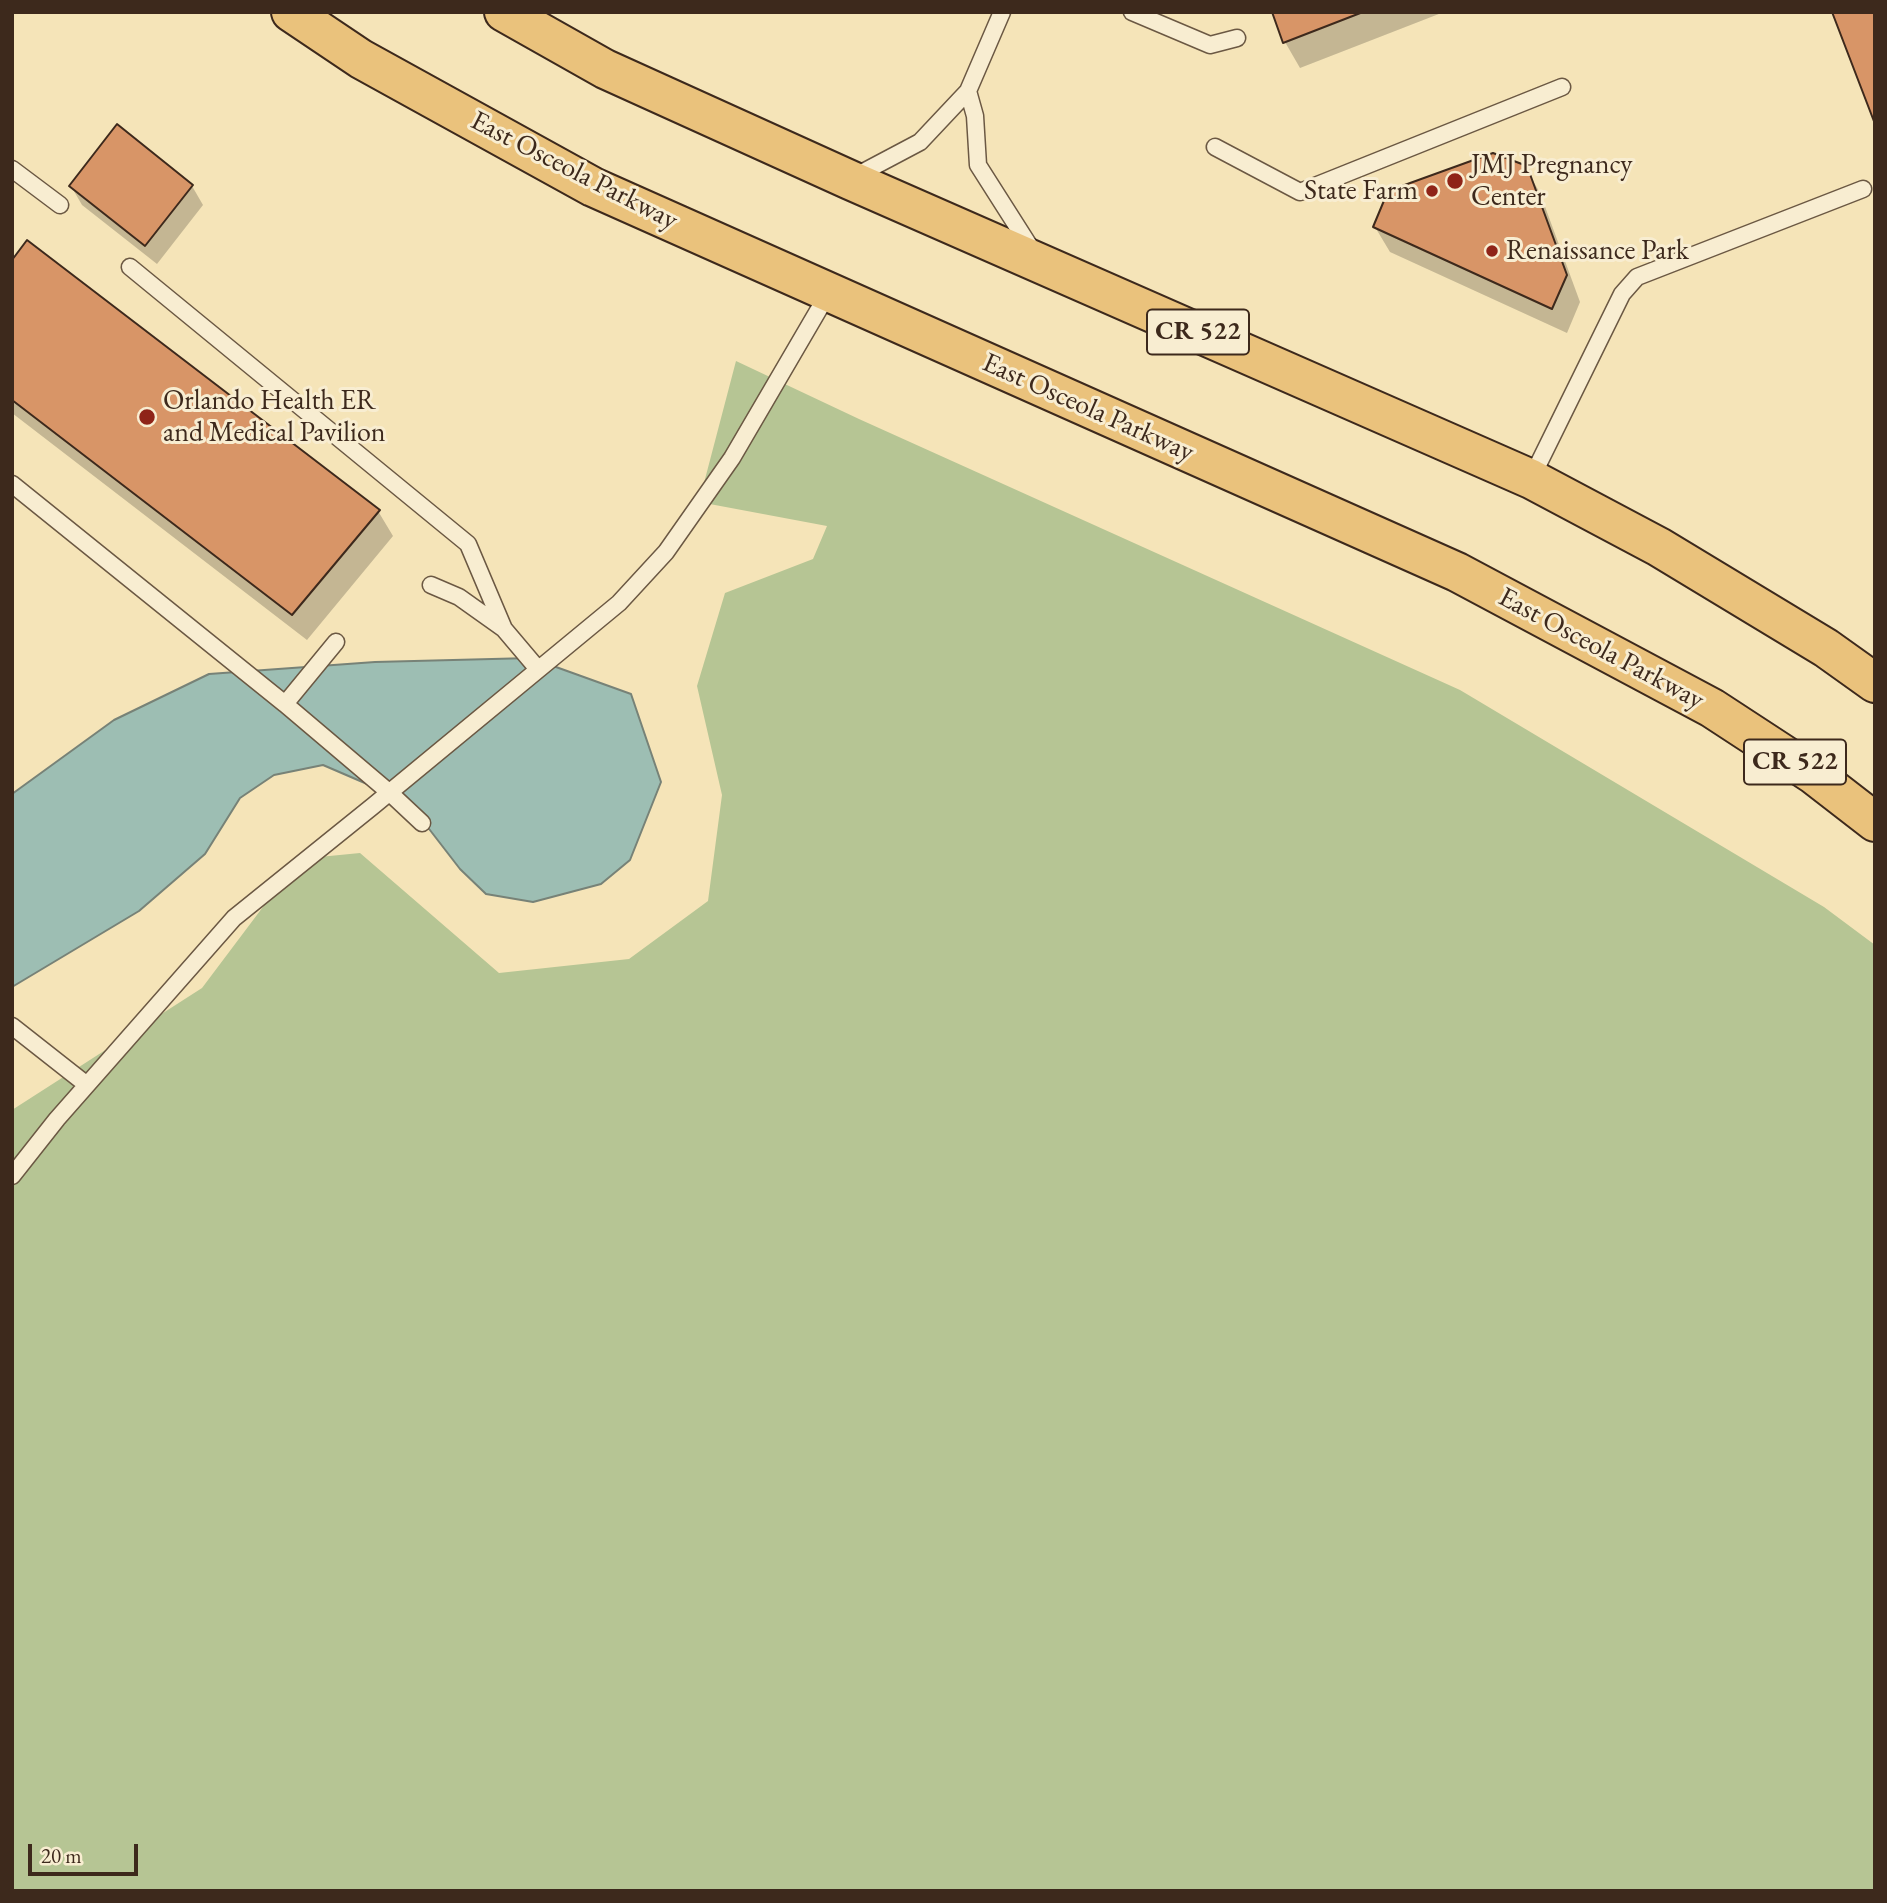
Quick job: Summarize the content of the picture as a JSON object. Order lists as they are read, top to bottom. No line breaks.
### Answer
{"streets":{"main road":["East Osceola Parkway","CR 522"]},"places":["JMJ Pregnancy Center","State Farm","Renaissance Park","Orlando Health ER and Medical Pavilion"],"scale_bar":"20 m"}
